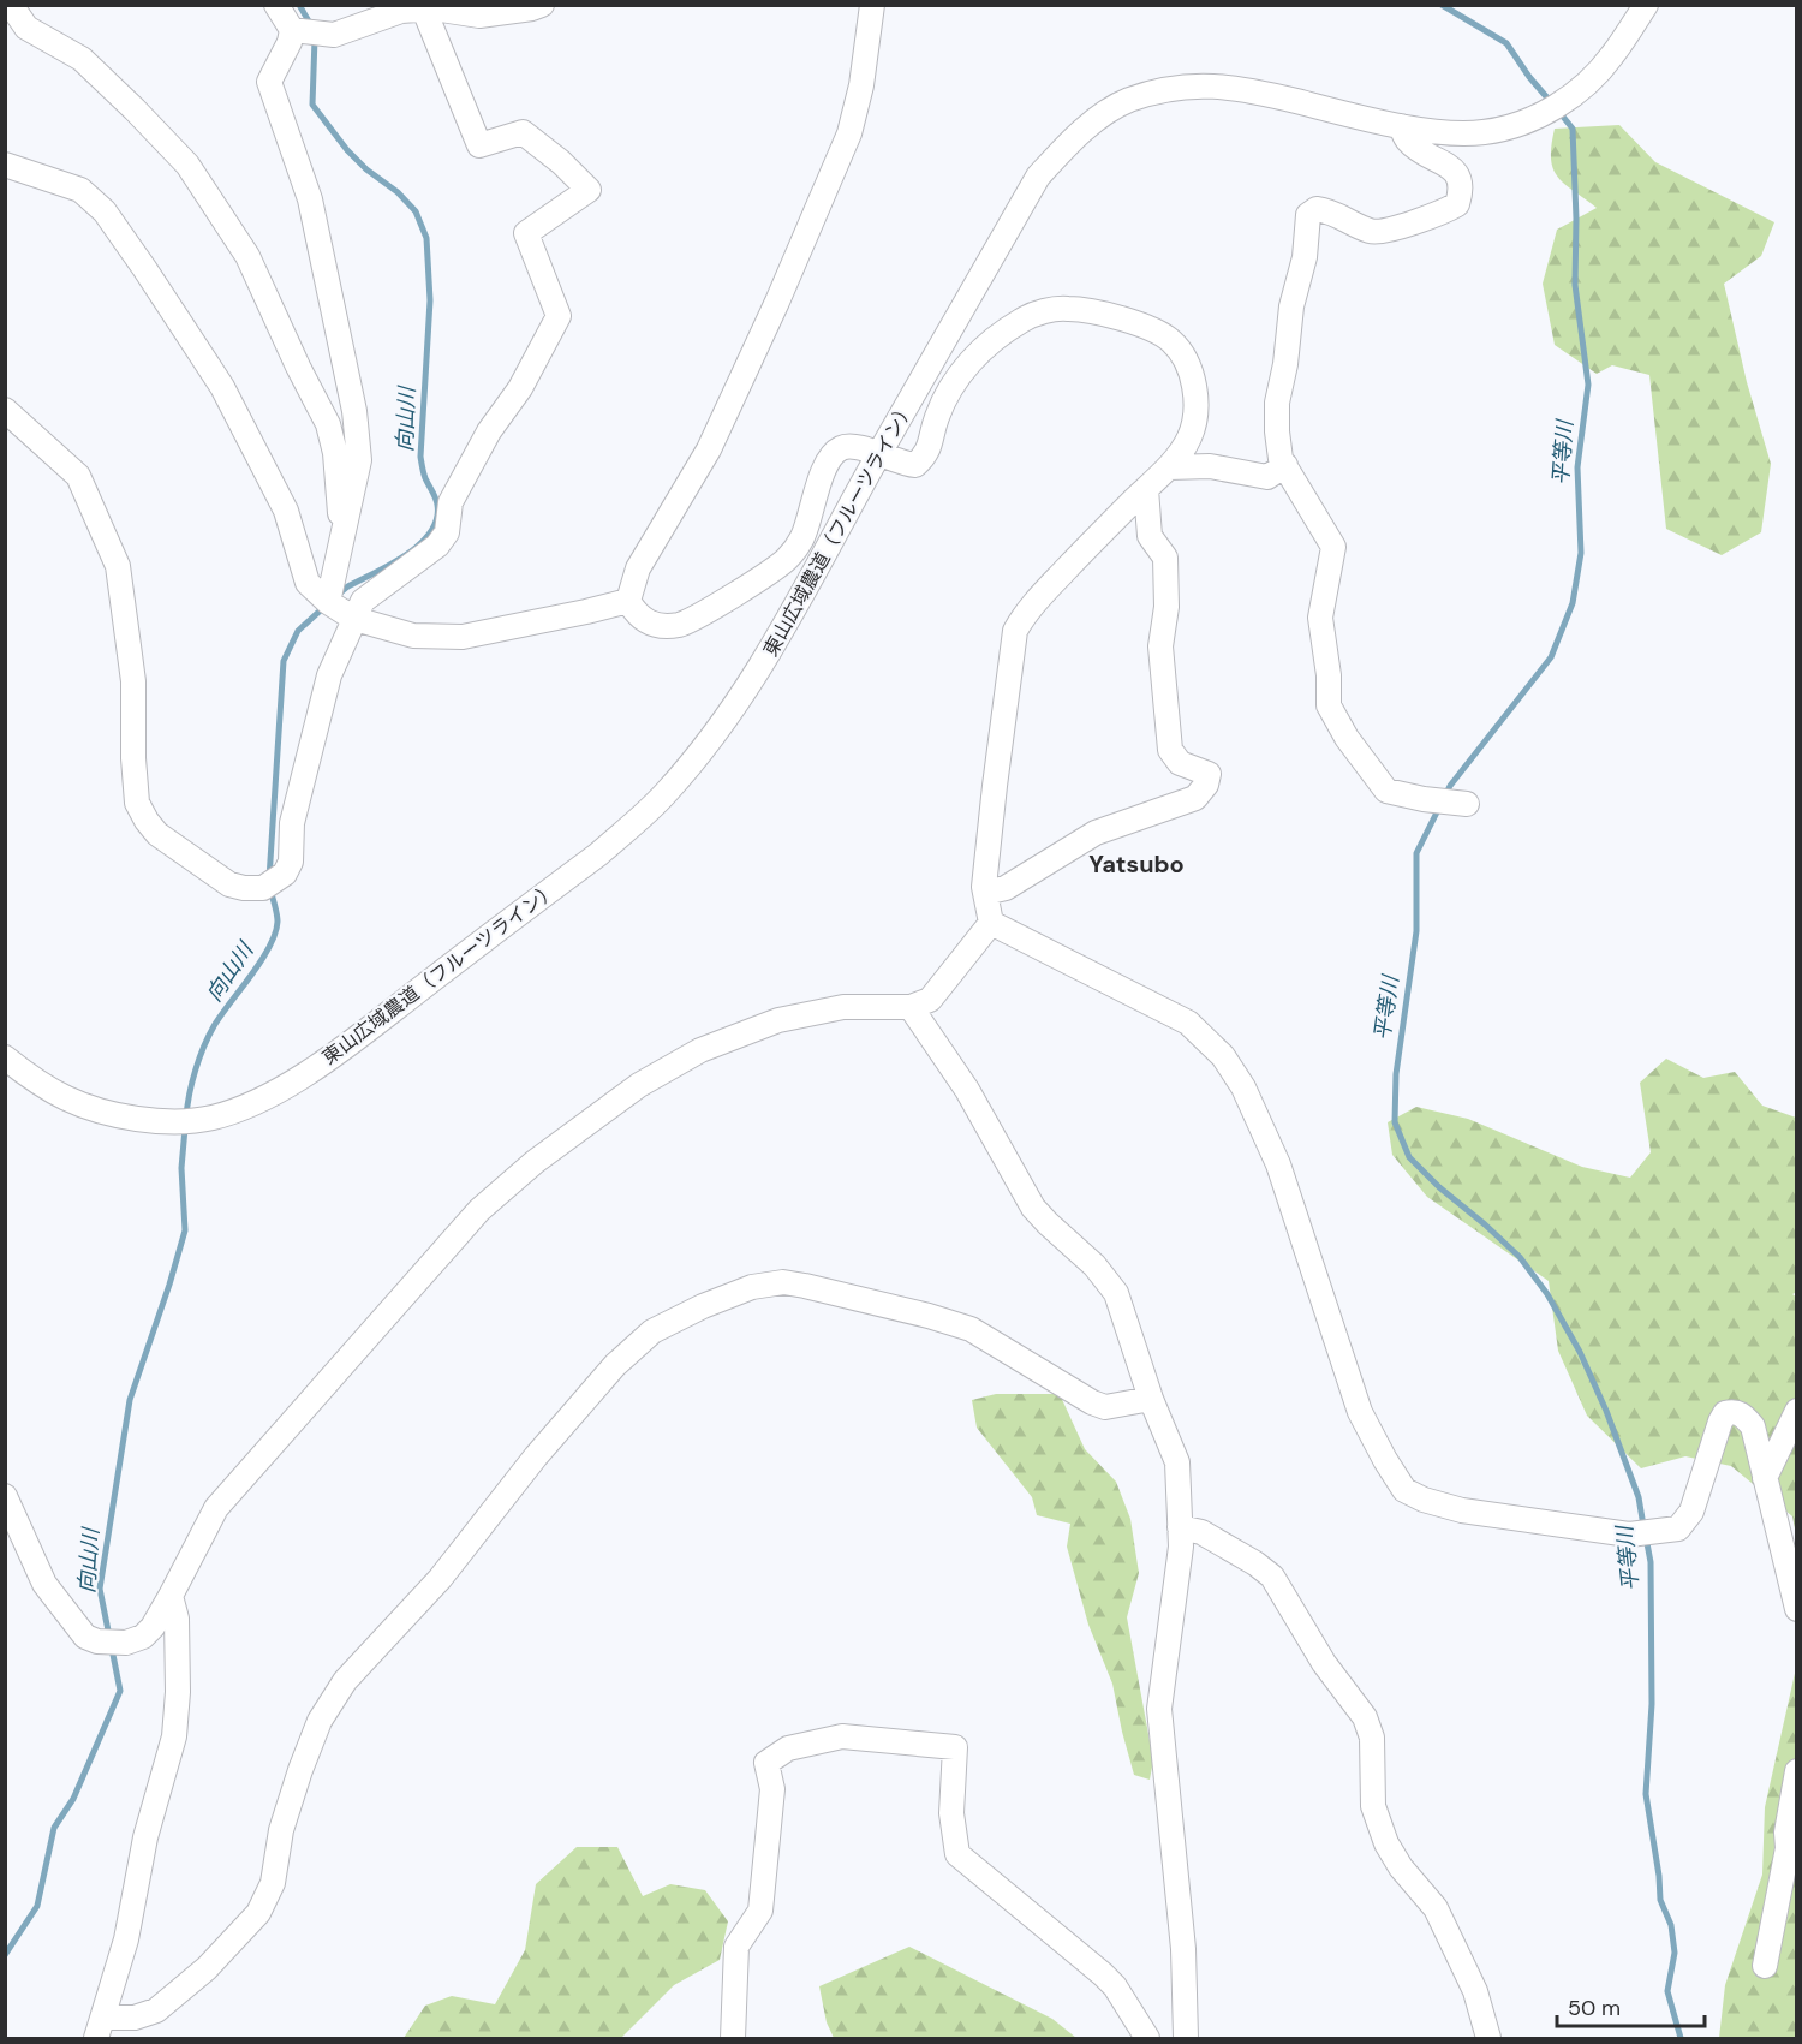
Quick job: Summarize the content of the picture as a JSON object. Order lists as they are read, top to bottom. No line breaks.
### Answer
{"streets":{"street":["東山広域農道（フルーツライン）"]},"districts":["Yatsubo"],"water":["向山川","平等川"],"scale_bar":"50 m"}
